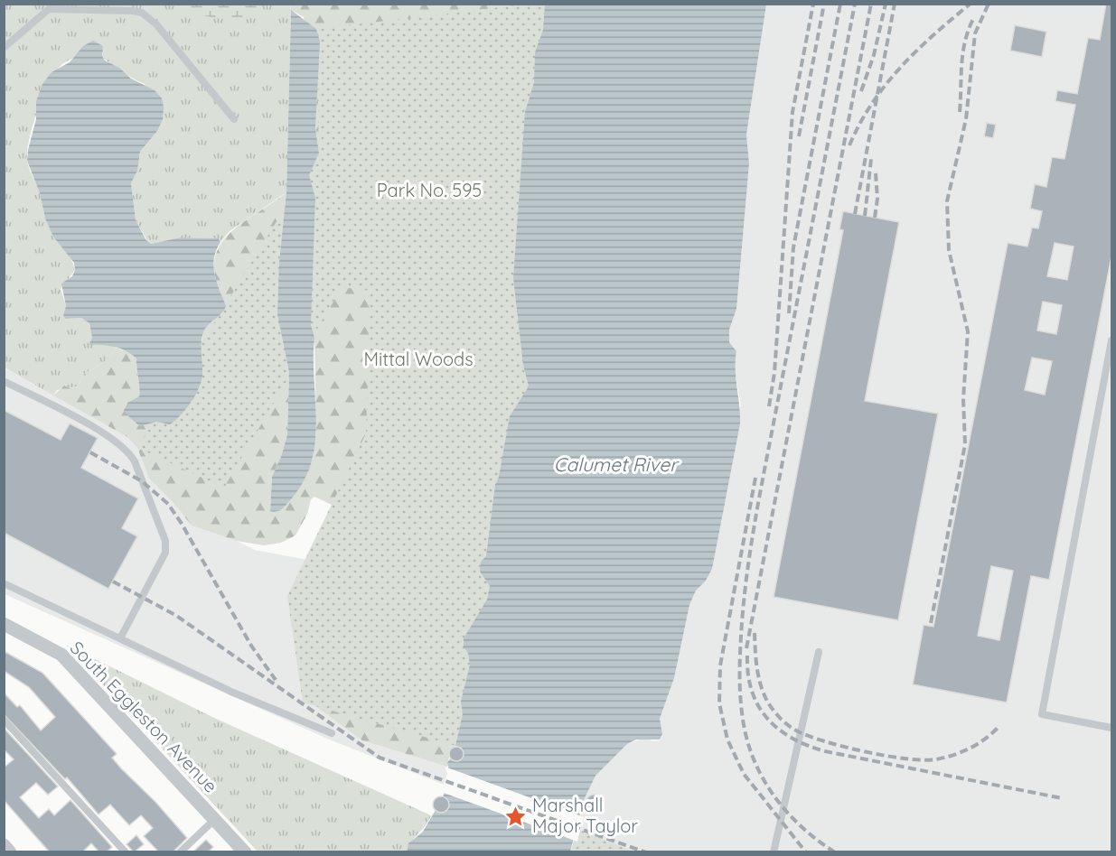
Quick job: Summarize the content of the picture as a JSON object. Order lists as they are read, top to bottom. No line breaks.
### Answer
{"streets":{"street":["South Eggleston Avenue"]},"water":["Calumet River"],"parks":["Park No. 595","Mittal Woods"],"places":{"place":["Marshall Major Taylor"]}}
